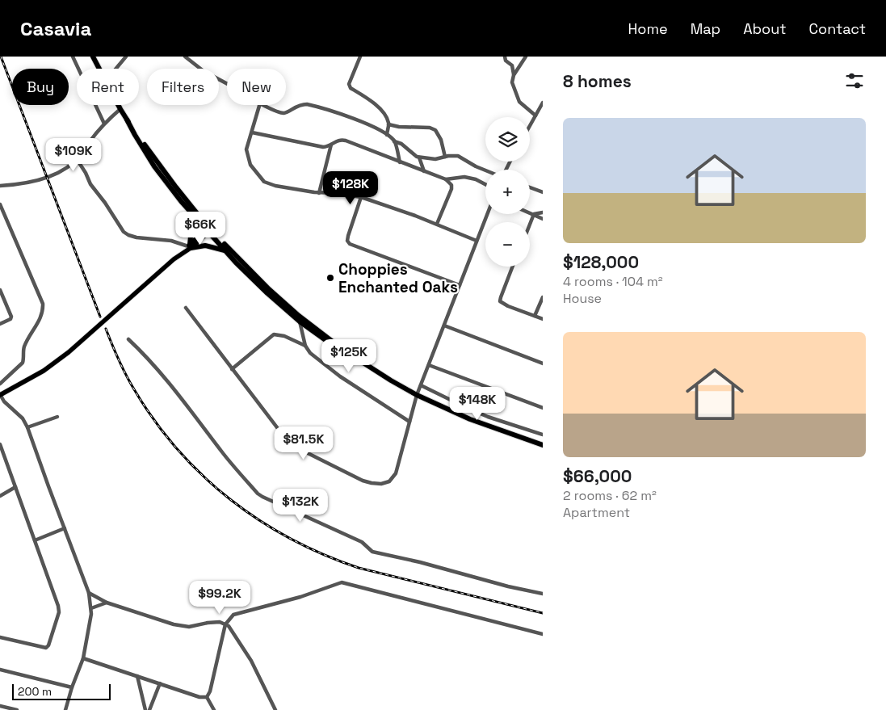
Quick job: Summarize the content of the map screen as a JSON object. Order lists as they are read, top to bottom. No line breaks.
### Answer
{"places":["Choppies Enchanted Oaks"],"scale_bar":"200 m","page":{"header":"Casavia","nav":["Home","Map","About","Contact"],"heading":"8 homes","chip":["Buy","Rent","Filters","New"],"list":[{"name":"$128,000","note":"4 rooms · 104 m² · House"},{"name":"$66,000","note":"2 rooms · 62 m² · Apartment"}],"map_buttons":["+","−"],"price":["$109K","$128K","$66K","$125K","$148K","$81.5K","$132K","$99.2K"],"scale":"200 m"}}
